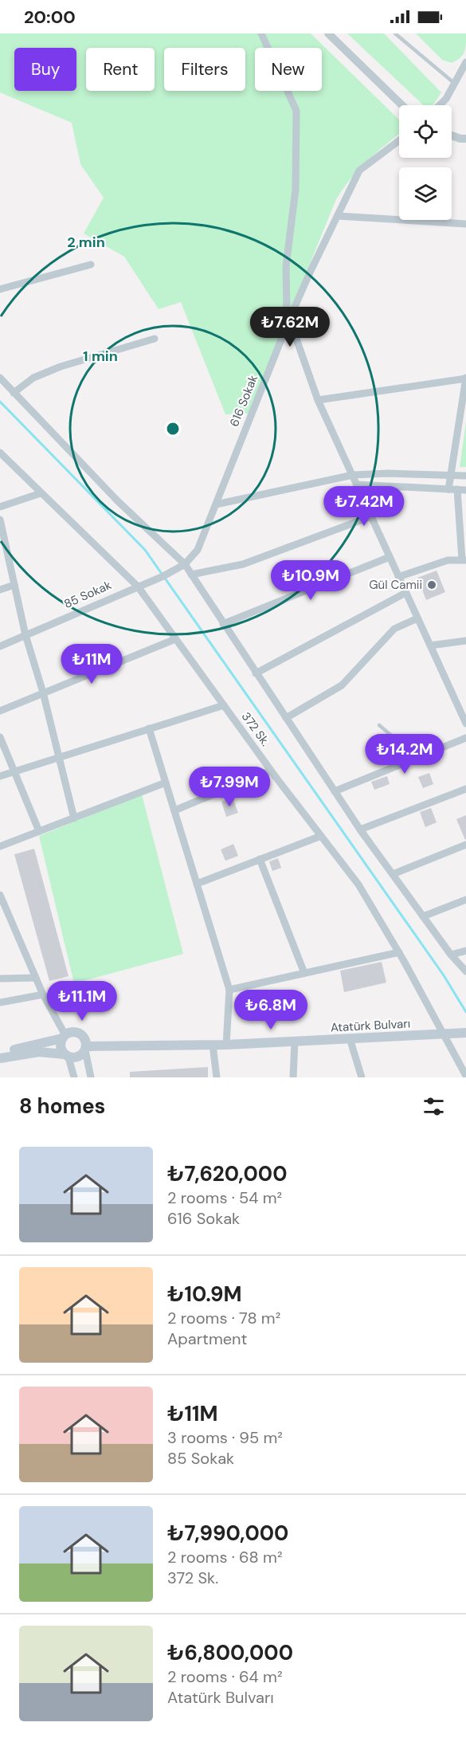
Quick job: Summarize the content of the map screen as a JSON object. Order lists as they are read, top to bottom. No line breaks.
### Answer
{"streets":{"main road":["Atatürk Bulvarı"],"street":["616 Sokak","85 Sokak","372 Sk."]},"crossings":[["616 Sokak","85 Sokak"],["85 Sokak","372 Sk."],["372 Sk.","Atatürk Bulvarı"]],"places":["Gül Camii"],"page":{"status":"20:00","chip":["Buy","Rent","Filters","New"],"price":["₺7.62M","₺7.42M","₺10.9M","₺11M","₺14.2M","₺7.99M","₺11.1M","₺6.8M"],"heading":"8 homes","list":[{"name":"₺7,620,000","note":"2 rooms · 54 m² · 616 Sokak"},{"name":"₺10.9M","note":"2 rooms · 78 m² · Apartment"},{"name":"₺11M","note":"3 rooms · 95 m² · 85 Sokak"},{"name":"₺7,990,000","note":"2 rooms · 68 m² · 372 Sk."},{"name":"₺6,800,000","note":"2 rooms · 64 m² · Atatürk Bulvarı"}]},"rings":["2 min","1 min"]}
